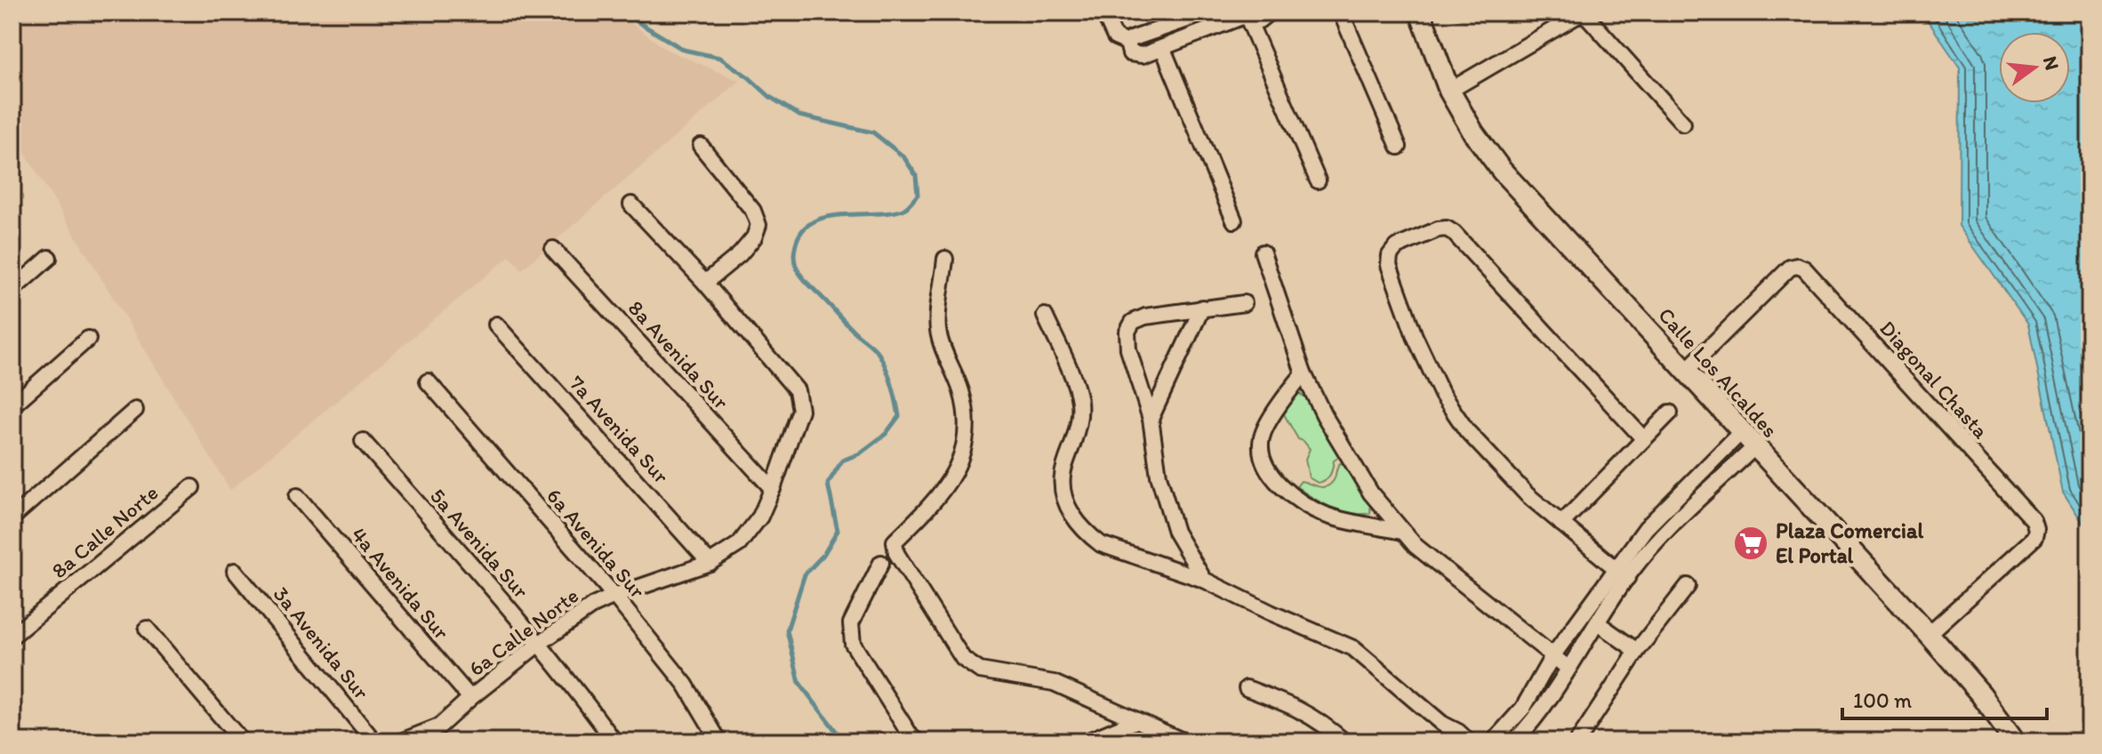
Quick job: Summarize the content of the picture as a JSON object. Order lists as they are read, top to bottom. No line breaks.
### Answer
{"streets":{"main road":["Calle Los Alcaldes"],"street":["8a Avenida Sur","Diagonal Chasta","7a Avenida Sur","8a Calle Norte","5a Avenida Sur","6a Avenida Sur","4a Avenida Sur","6a Calle Norte","3a Avenida Sur"]},"crossings":[["8a Avenida Sur","6a Calle Norte"],["Calle Los Alcaldes","Diagonal Chasta"],["7a Avenida Sur","6a Calle Norte"],["5a Avenida Sur","6a Calle Norte"],["6a Avenida Sur","6a Calle Norte"],["4a Avenida Sur","6a Calle Norte"]],"places":{"supermarket":["Plaza Comercial El Portal"]},"scale_bar":"100 m","north":"right"}
